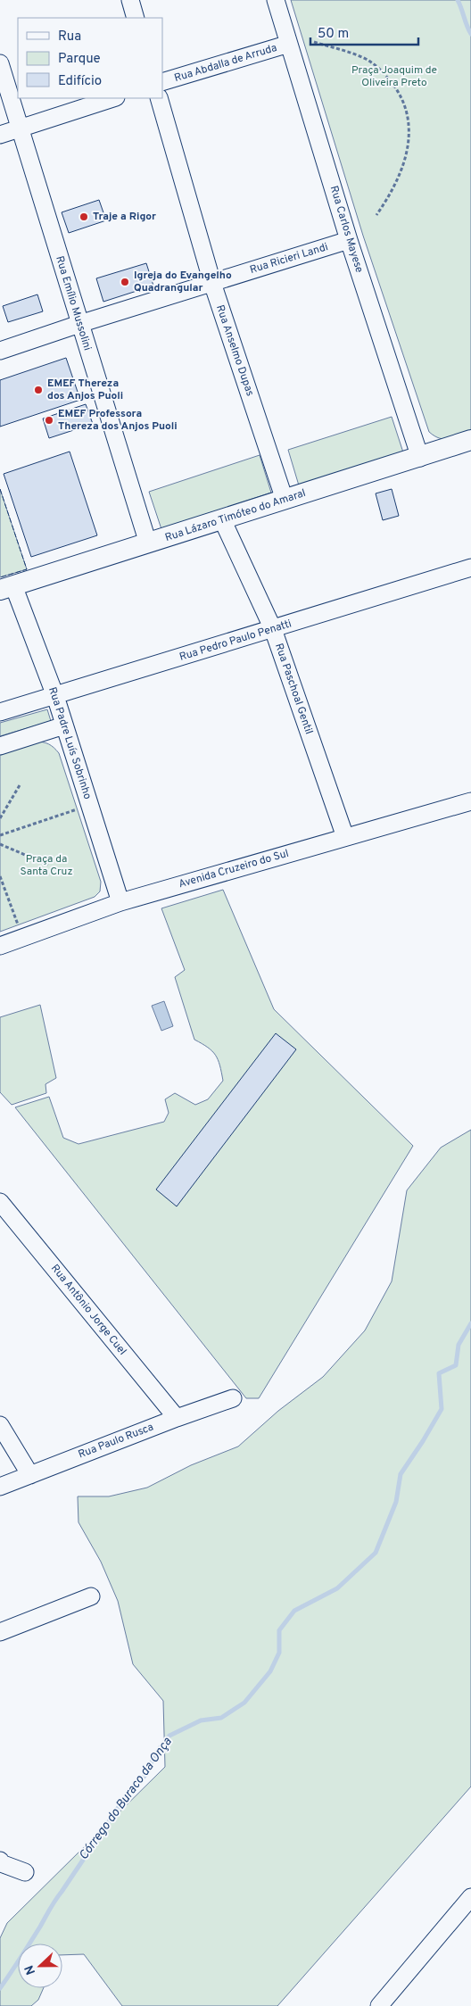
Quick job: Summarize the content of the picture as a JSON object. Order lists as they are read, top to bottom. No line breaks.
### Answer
{"streets":{"main road":["Rua Lázaro Timóteo do Amaral"],"street":["Rua Abdalla de Arruda","Rua Carlos Mayese","Rua Ricieri Landi","Rua Emílio Mussolini","Rua Anselmo Dupas","Rua Pedro Paulo Penatti","Rua Paschoal Gentil","Rua Padre Luís Sobrinho","Avenida Cruzeiro do Sul","Rua Antônio Jorge Cuel","Rua Paulo Rusca"]},"crossings":[["Rua Abdalla de Arruda","Rua Carlos Mayese"],["Rua Carlos Mayese","Rua Ricieri Landi"],["Rua Carlos Mayese","Rua Lázaro Timóteo do Amaral"],["Rua Ricieri Landi","Rua Emílio Mussolini"],["Rua Ricieri Landi","Rua Anselmo Dupas"],["Rua Emílio Mussolini","Rua Lázaro Timóteo do Amaral"],["Rua Anselmo Dupas","Rua Lázaro Timóteo do Amaral"],["Rua Lázaro Timóteo do Amaral","Rua Paschoal Gentil"],["Rua Lázaro Timóteo do Amaral","Rua Padre Luís Sobrinho"],["Rua Pedro Paulo Penatti","Rua Paschoal Gentil"],["Rua Pedro Paulo Penatti","Rua Padre Luís Sobrinho"],["Rua Paschoal Gentil","Avenida Cruzeiro do Sul"],["Rua Padre Luís Sobrinho","Avenida Cruzeiro do Sul"],["Rua Antônio Jorge Cuel","Rua Paulo Rusca"]],"water":["Córrego do Buraco da Onça"],"parks":["Praça Joaquim de Oliveira Preto","Praça da Santa Cruz"],"places":["Traje a Rigor","Igreja do Evangelho Quadrangular","EMEF Thereza dos Anjos Puoli","EMEF Professora Thereza dos Anjos Puoli"],"legend":["Rua","Parque","Edifício"],"scale_bar":"50 m","north":"left"}
